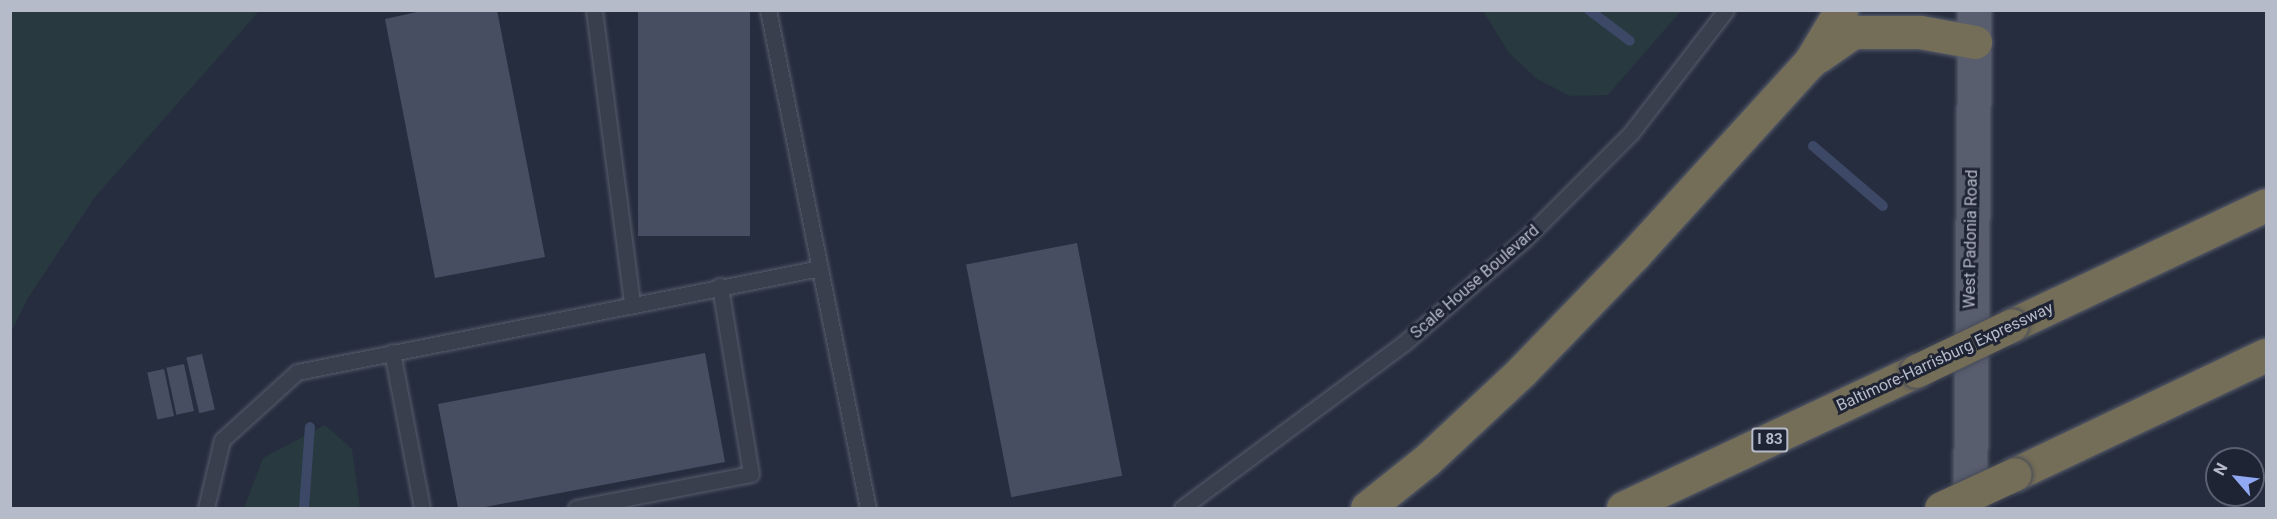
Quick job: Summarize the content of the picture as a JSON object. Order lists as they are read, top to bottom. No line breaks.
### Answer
{"streets":{"highway":["Baltimore-Harrisburg Expressway","I 83"],"main road":["West Padonia Road"],"lane":["Scale House Boulevard"]},"north":"top left"}
